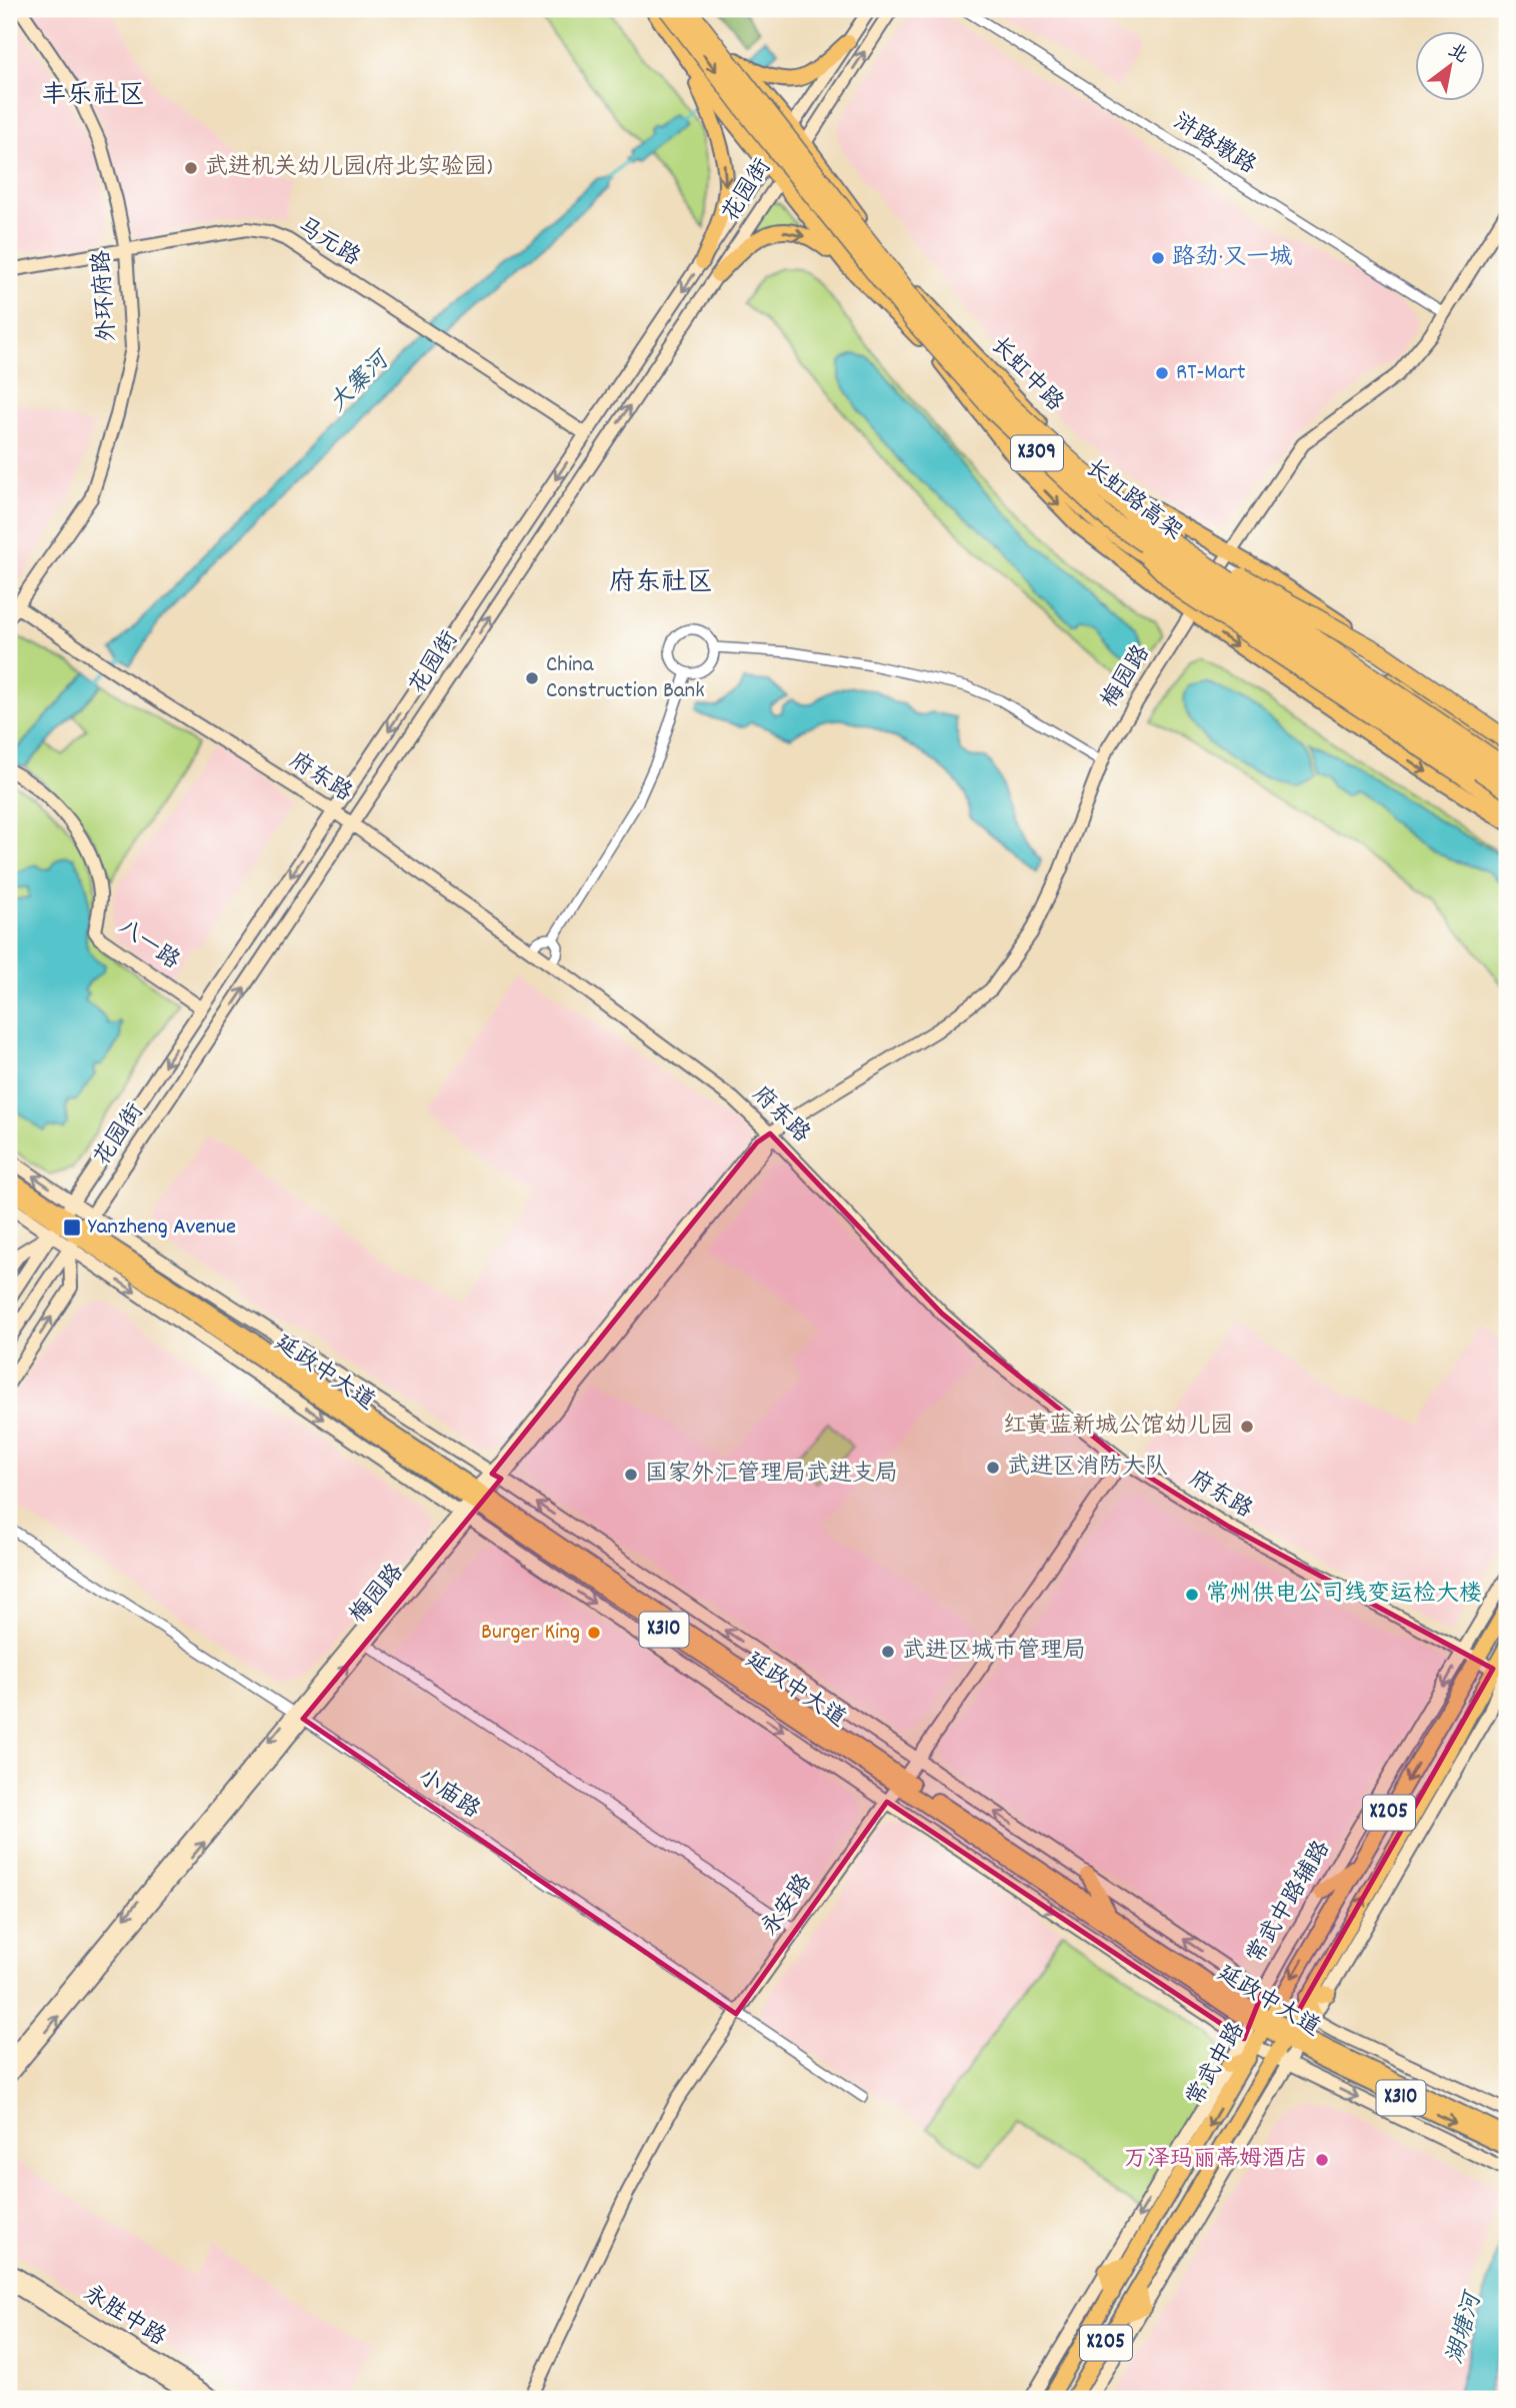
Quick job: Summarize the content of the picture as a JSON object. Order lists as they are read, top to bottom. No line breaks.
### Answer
{"streets":{"highway":["X309","长虹路高架"],"main road":["长虹中路","延政中大道","X310","X205","常武中路"],"street":["浒路墩路","花园街","马元路","外环府路","梅园路","府东路","八一路","小庙路","常武中路辅路","永安路","永胜中路"]},"crossings":[["浒路墩路","梅园路"],["花园街","马元路"],["花园街","长虹中路"],["花园街","府东路"],["花园街","八一路"],["花园街","延政中大道"],["花园街","X310"],["马元路","外环府路"],["外环府路","府东路"],["长虹中路","梅园路"],["梅园路","府东路"],["梅园路","延政中大道"],["梅园路","小庙路"],["府东路","常武中路辅路"],["府东路","永安路"],["府东路","常武中路"],["延政中大道","X310"],["延政中大道","常武中路辅路"],["延政中大道","永安路"],["延政中大道","常武中路"],["小庙路","永安路"],["常武中路辅路","常武中路"]],"districts":["丰乐社区","府东社区"],"water":["大寨河","湖塘河"],"places":{"other":["武进机关幼儿园(府北实验园)","路劲·又一城","RT-Mart","China Construction Bank","红黄蓝新城公馆幼儿园","武进区消防大队","国家外汇管理局武进支局","常州供电公司线变运检大楼","Burger King","武进区城市管理局","万泽玛丽蒂姆酒店"],"transit":["Yanzheng Avenue"]},"north":"top right"}
